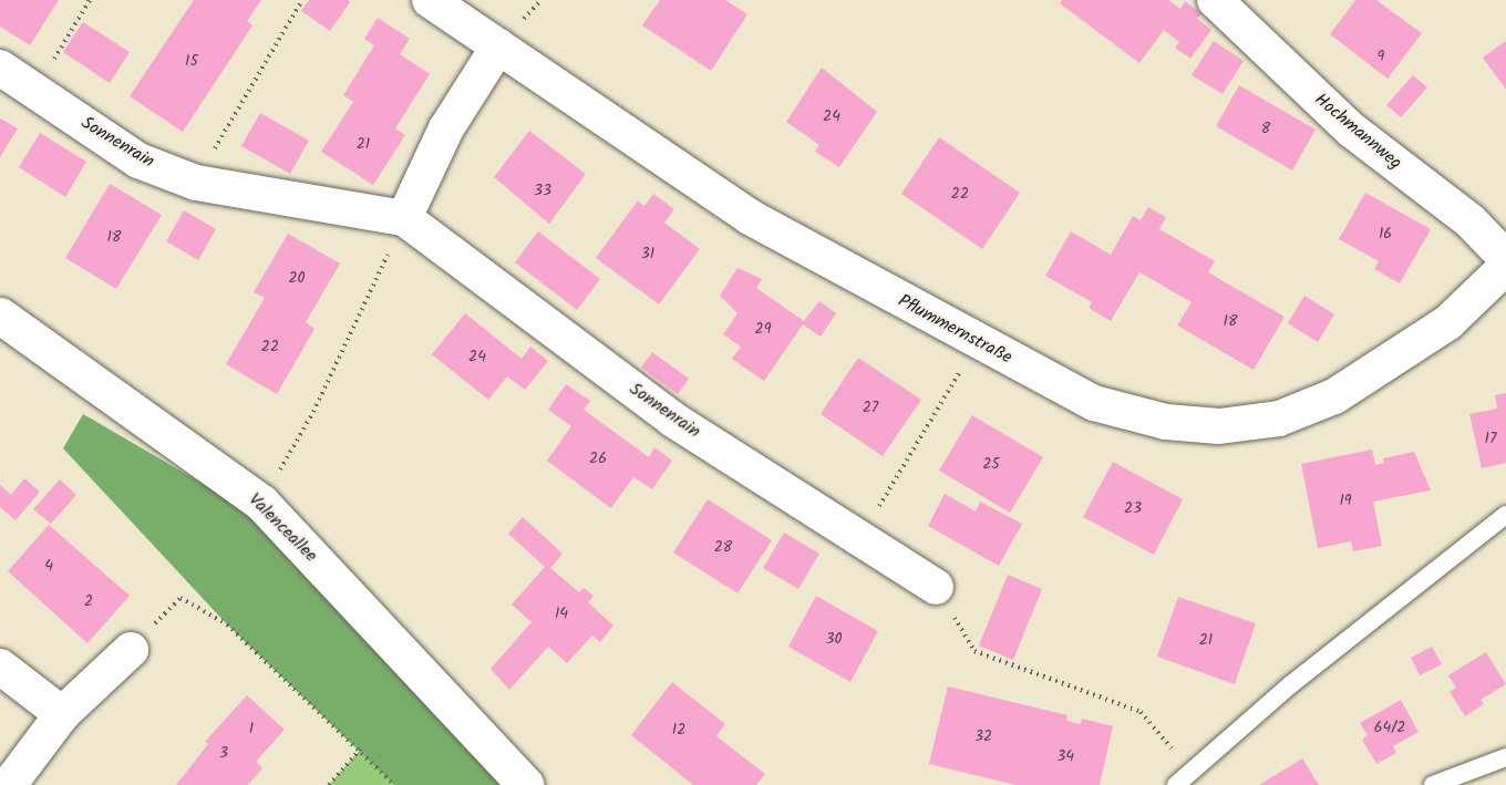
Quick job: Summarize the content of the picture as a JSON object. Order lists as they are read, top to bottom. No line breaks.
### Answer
{"streets":{"street":["Hochmannweg","Sonnenrain","Pflummernstraße","Valenceallee"]},"house_numbers":["9","15","24","8","21","33","22","16","18","31","20","18","29","22","24","27","17","26","25","19","23","28","4","2","14","30","21","64/2","1","12","32","3","34"]}
